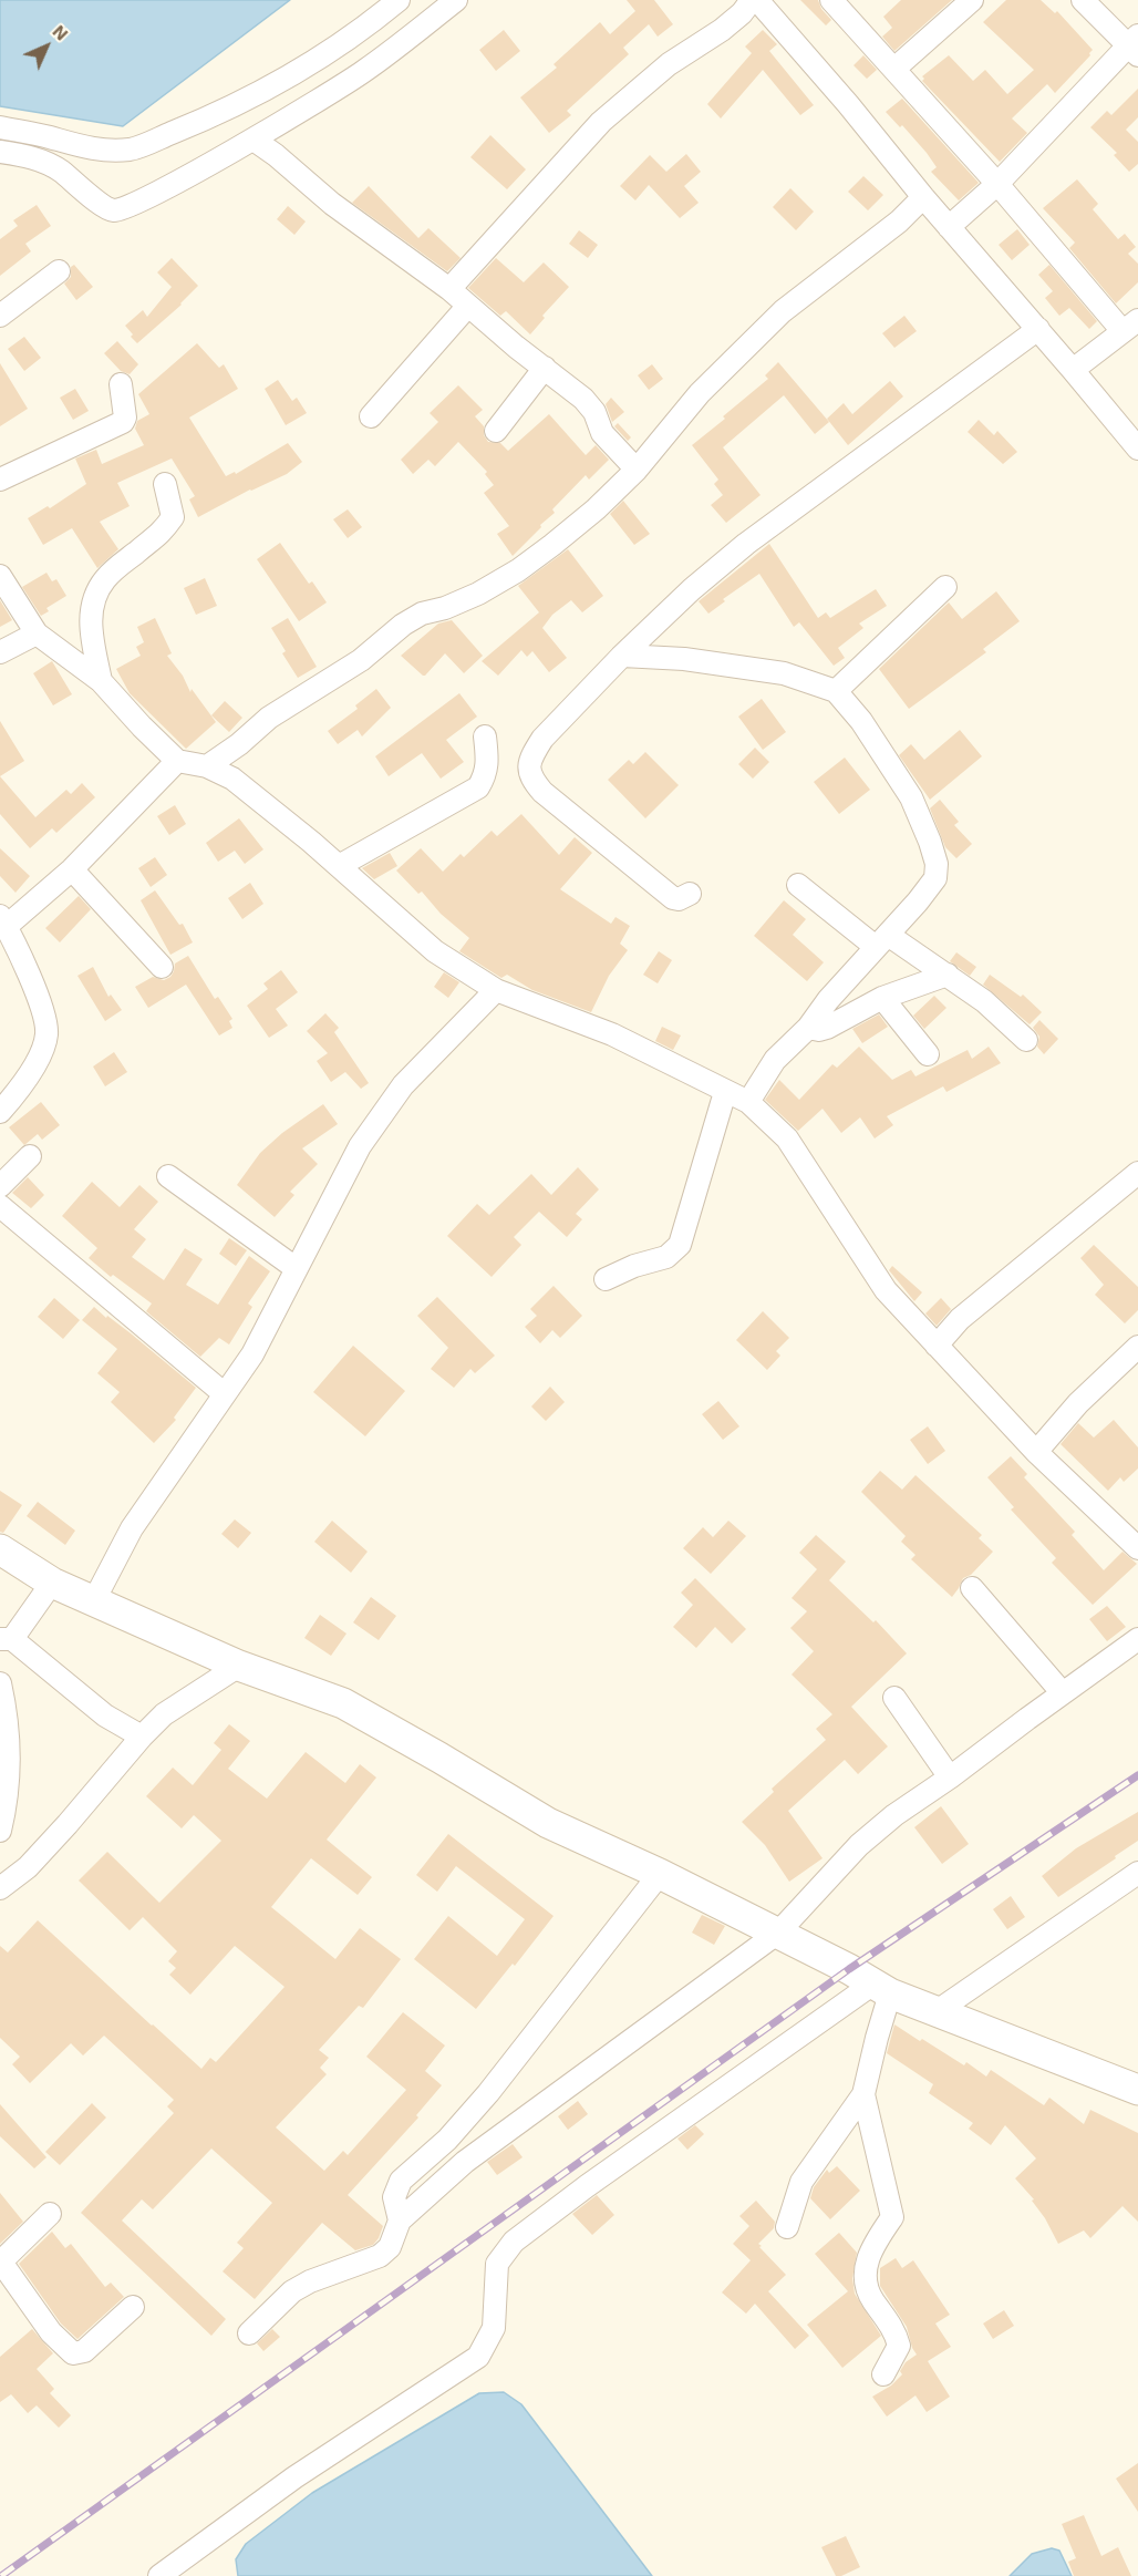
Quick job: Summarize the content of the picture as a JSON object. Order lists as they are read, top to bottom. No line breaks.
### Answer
{"north":"top right"}
